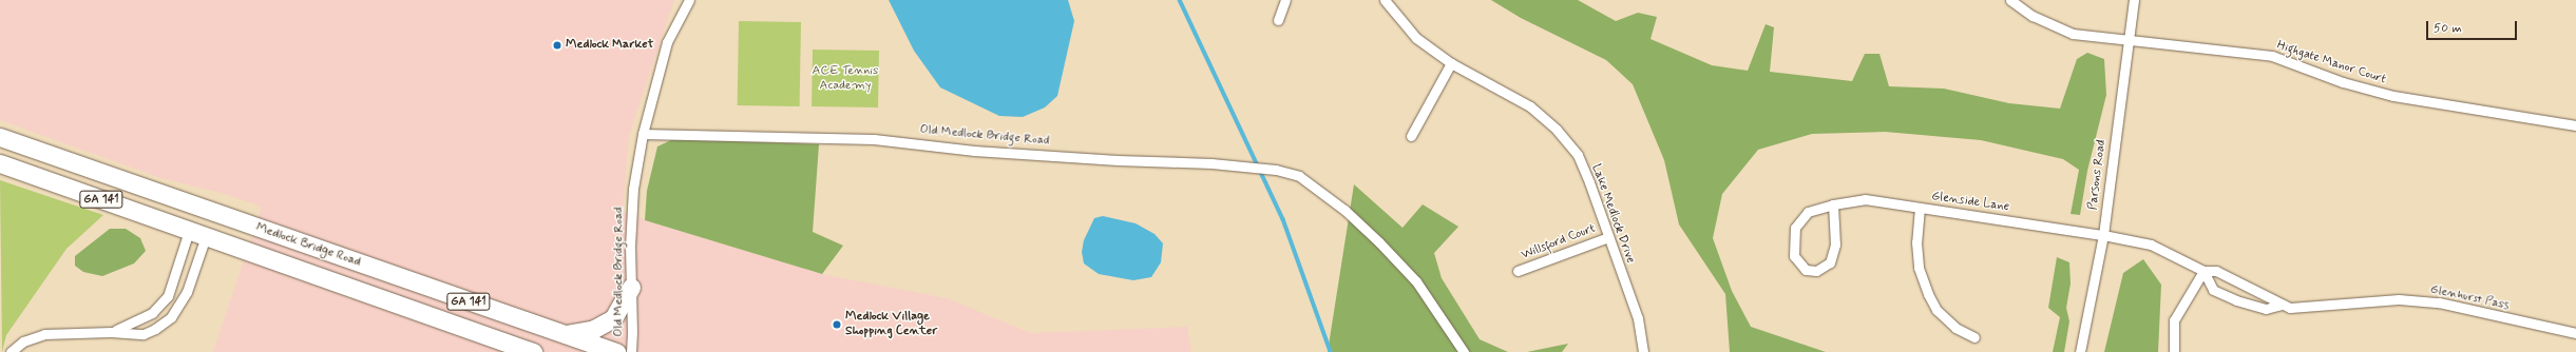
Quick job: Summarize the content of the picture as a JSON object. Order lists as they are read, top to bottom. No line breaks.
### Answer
{"streets":{"highway":["GA 141","Medlock Bridge Road"],"street":["Highgate Manor Court","Old Medlock Bridge Road","Parsons Road","Glenside Lane","Lake Medlock Drive","Willsford Court","Glenhurst Pass"]},"crossings":[["Highgate Manor Court","Parsons Road"],["Parsons Road","Glenside Lane"],["Parsons Road","Glenhurst Pass"],["Glenside Lane","Glenhurst Pass"],["Lake Medlock Drive","Willsford Court"]],"parks":["ACE Tennis Academy"],"places":["Medlock Market","Medlock Village Shopping Center"],"scale_bar":"50 m"}
